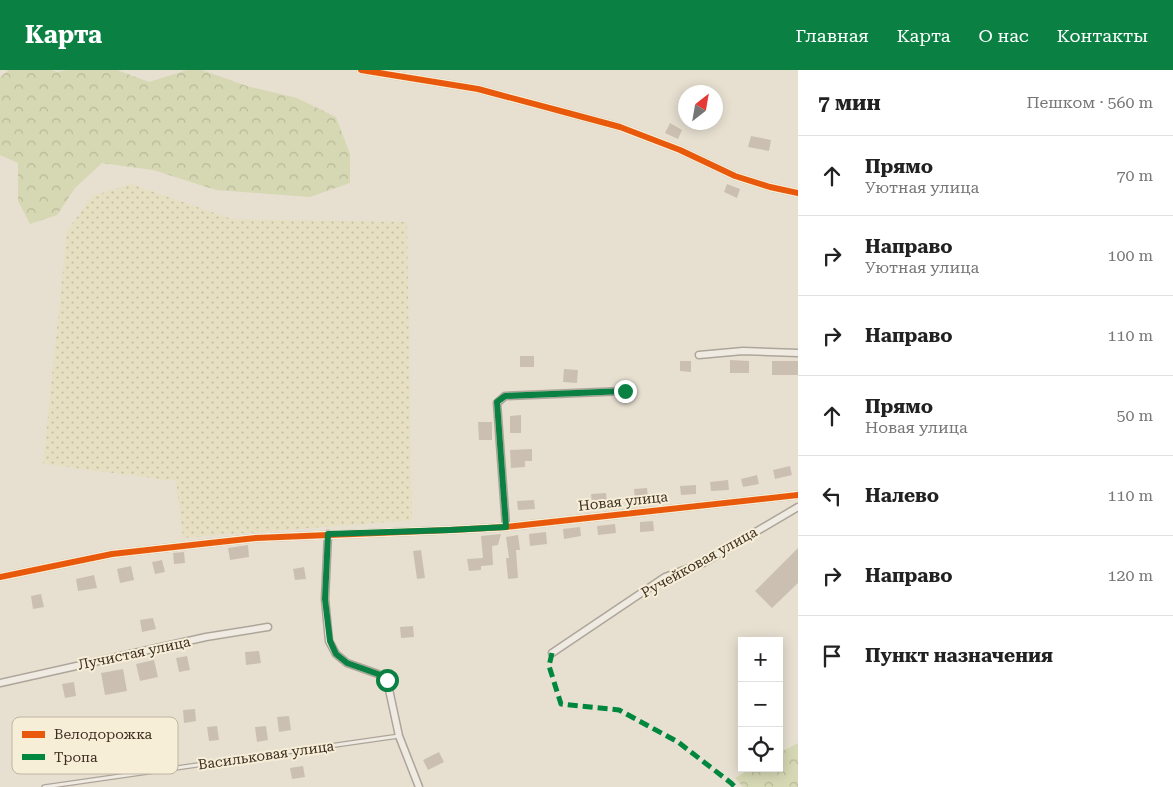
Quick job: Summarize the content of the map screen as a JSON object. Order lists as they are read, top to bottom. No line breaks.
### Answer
{"streets":{"street":["Новая улица","Ручейковая улица","Лучистая улица"],"lane":["Васильковая улица"]},"legend":["Велодорожка","Тропа"],"north":"top right","page":{"header":"Карта","nav":["Главная","Карта","О нас","Контакты"],"heading":["7 мин","Пешком · 560 m"],"list":[["Прямо","Уютная улица","70 m"],["Направо","Уютная улица","100 m"],["Направо","110 m"],["Прямо","Новая улица","50 m"],["Налево","110 m"],["Направо","120 m"],"Пункт назначения"],"map_buttons":["+","−"]}}
